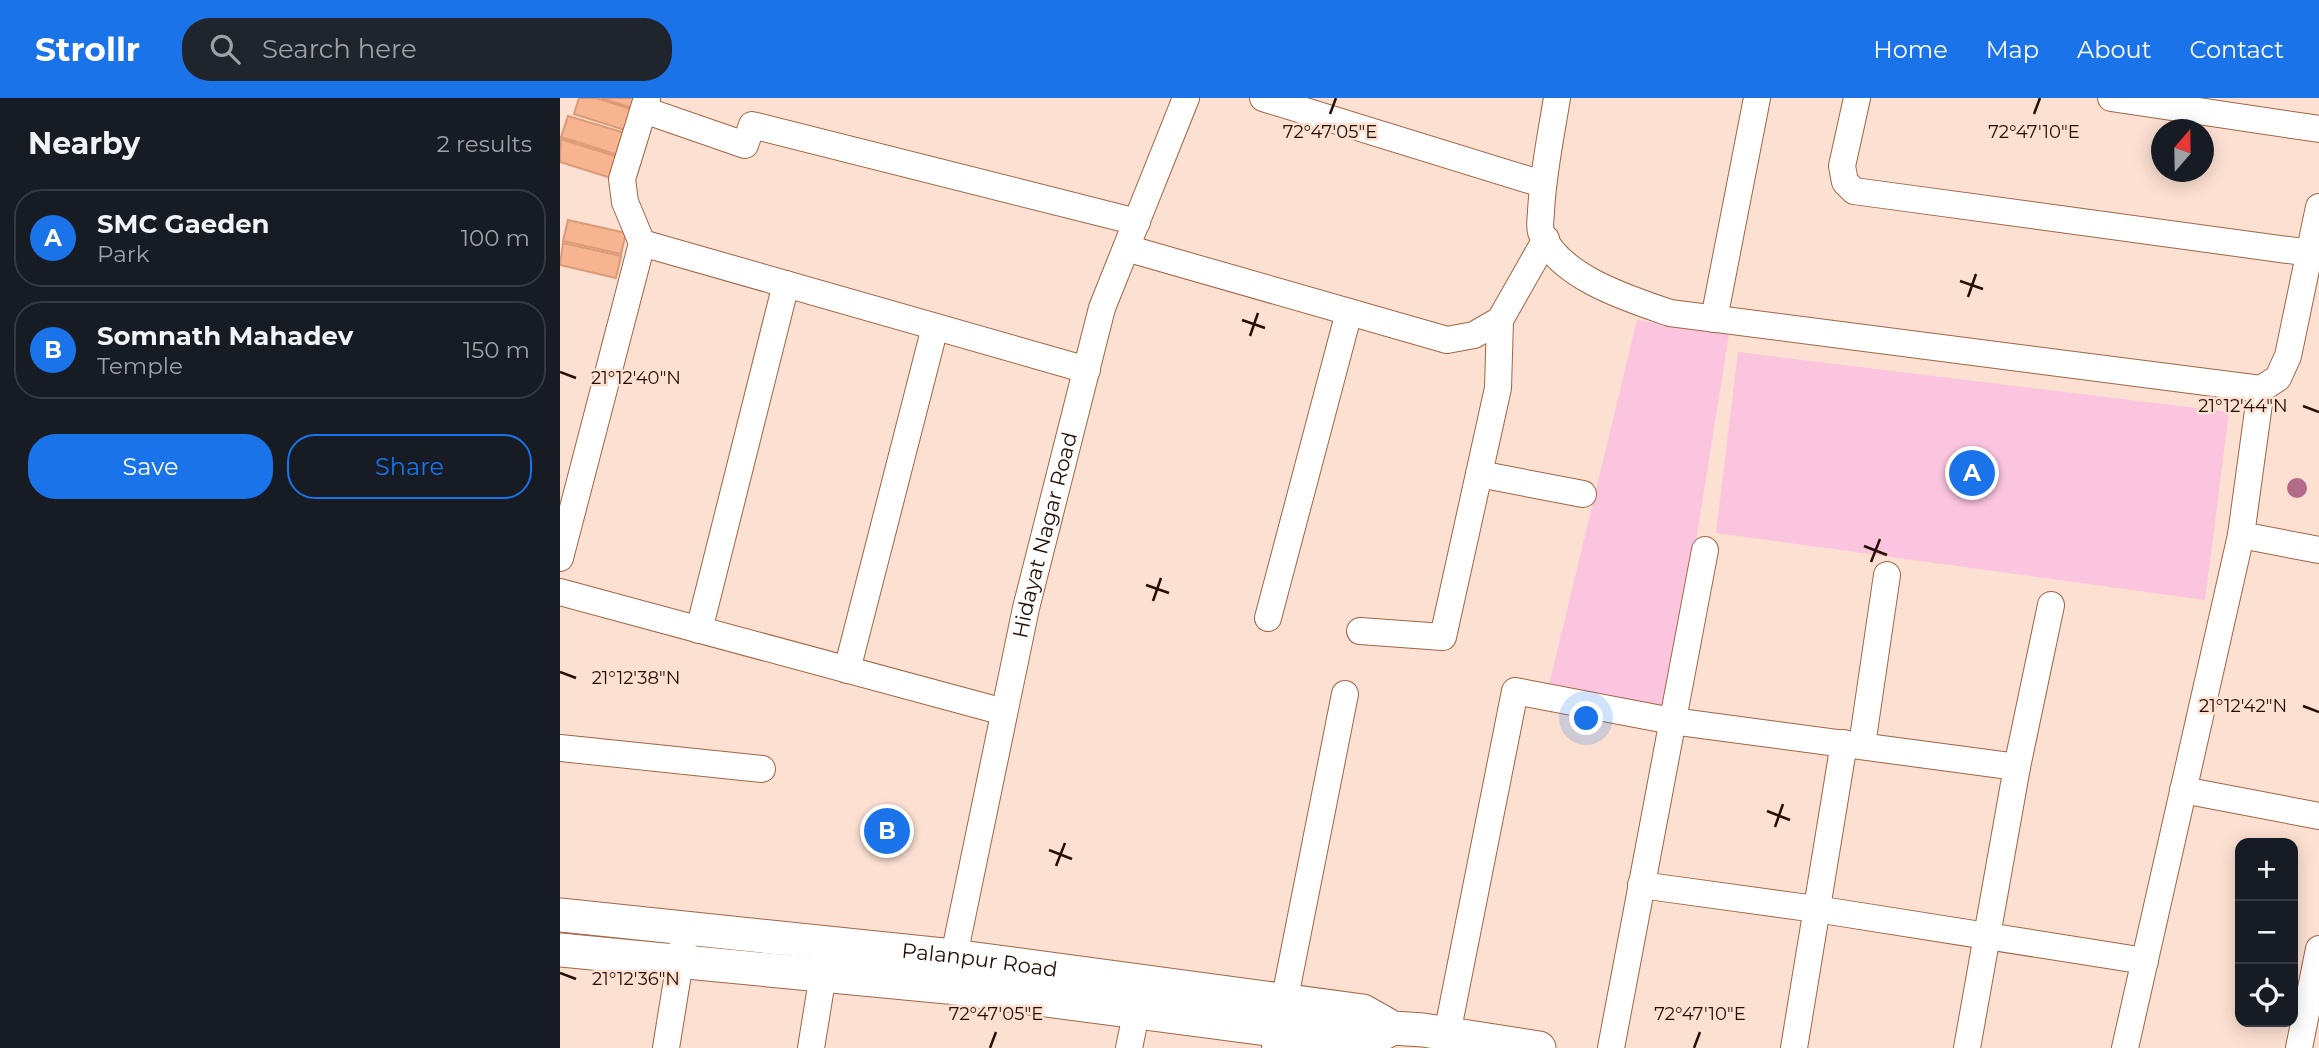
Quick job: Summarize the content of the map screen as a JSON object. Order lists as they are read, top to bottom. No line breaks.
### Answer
{"streets":{"street":["Hidayat Nagar Road","Palanpur Road"]},"crossings":[["Hidayat Nagar Road","Palanpur Road"]],"north":"top","page":{"header":"Strollr","search":"Search here","nav":["Home","Map","About","Contact"],"heading":["Nearby","2 results"],"list":[{"mark":"A","name":"SMC Gaeden","note":"Park","value":"100 m"},{"mark":"B","name":"Somnath Mahadev","note":"Temple","value":"150 m"}],"buttons":["Save","Share"],"pins":["A","B"],"map_buttons":["+","−"]},"coordinates":["72°47'05\"E","72°47'10\"E","21°12'40\"N","21°12'44\"N","21°12'38\"N","21°12'42\"N","21°12'36\"N"]}
